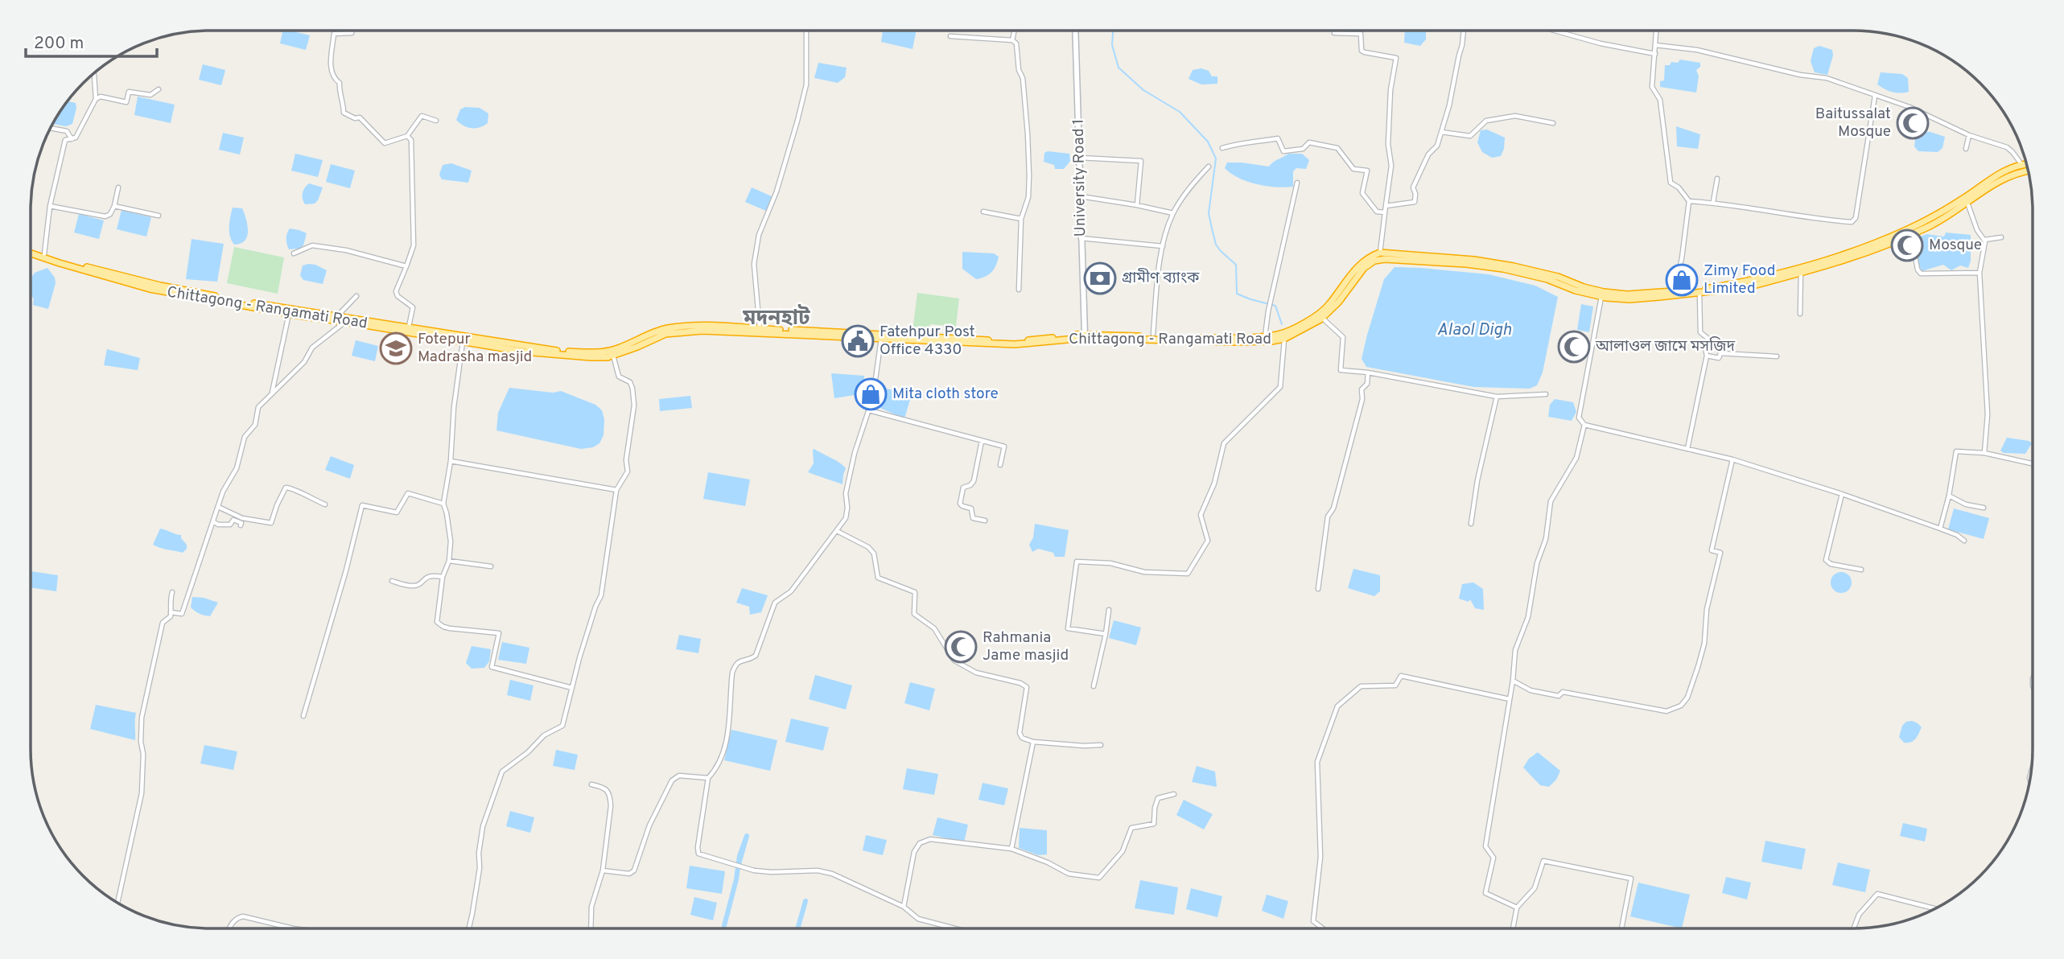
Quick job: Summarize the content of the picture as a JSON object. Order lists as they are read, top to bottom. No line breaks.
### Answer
{"streets":{"highway":["Chittagong - Rangamati Road"],"main road":["University Road 1"]},"crossings":[["University Road 1","Chittagong - Rangamati Road"]],"districts":["মদনহাট"],"water":["Alaol Digh"],"places":{"mosque":["Baitussalat Mosque","Mosque","আলাওল জামে মসজিদ","Rahmania Jame masjid"],"bank":["গ্রামীণ ব্যাংক"],"shop":["Zimy Food Limited","Mita cloth store"],"public building":["Fatehpur Post Office 4330"],"school or university":["Fotepur Madrasha masjid"]},"scale_bar":"200 m"}
